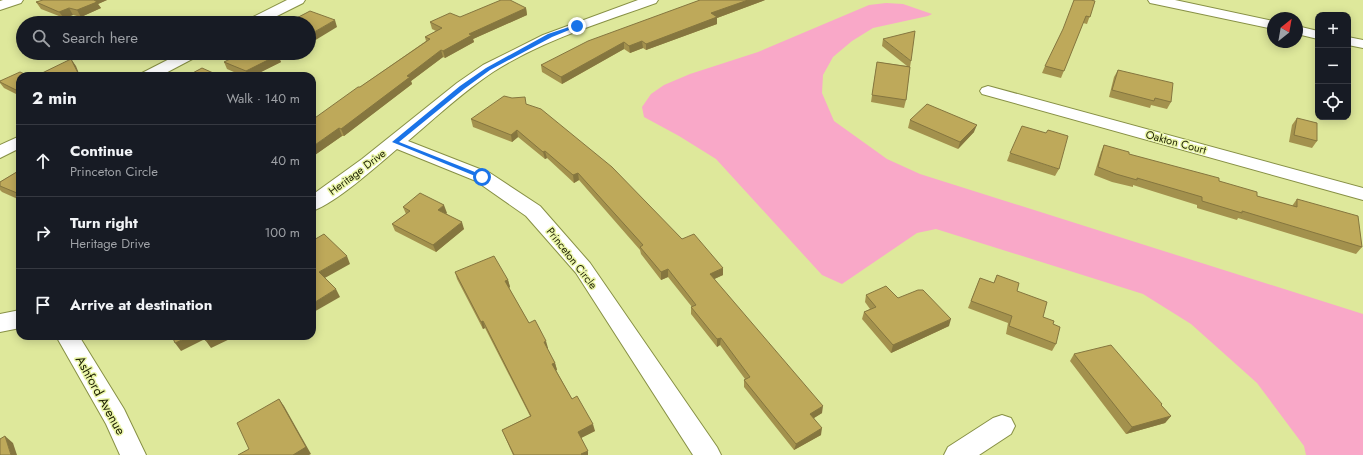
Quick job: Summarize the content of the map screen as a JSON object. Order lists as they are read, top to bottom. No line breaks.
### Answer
{"streets":{"street":["Oakton Court","Heritage Drive","Princeton Circle","Ashford Avenue"]},"crossings":[["Heritage Drive","Princeton Circle"]],"north":"top right","page":{"map_buttons":["+","−"],"search":"Search here","heading":["2 min","Walk · 140 m"],"list":[["Continue","Princeton Circle","40 m"],["Turn right","Heritage Drive","100 m"],"Arrive at destination"]}}
